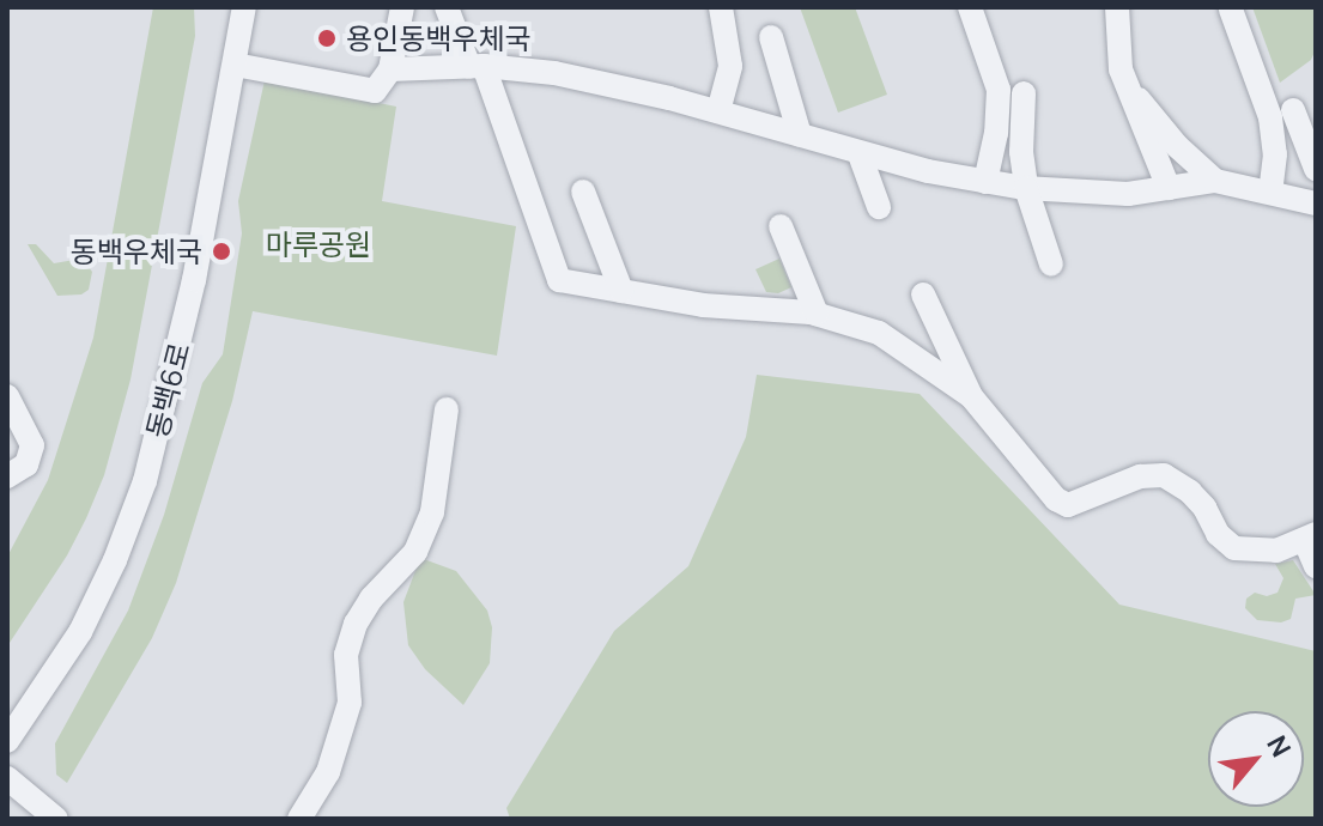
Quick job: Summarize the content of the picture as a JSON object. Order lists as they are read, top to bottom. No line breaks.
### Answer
{"streets":{"street":["동백6로"]},"parks":["마루공원"],"places":["용인동백우체국","동백우체국"],"north":"top right"}
